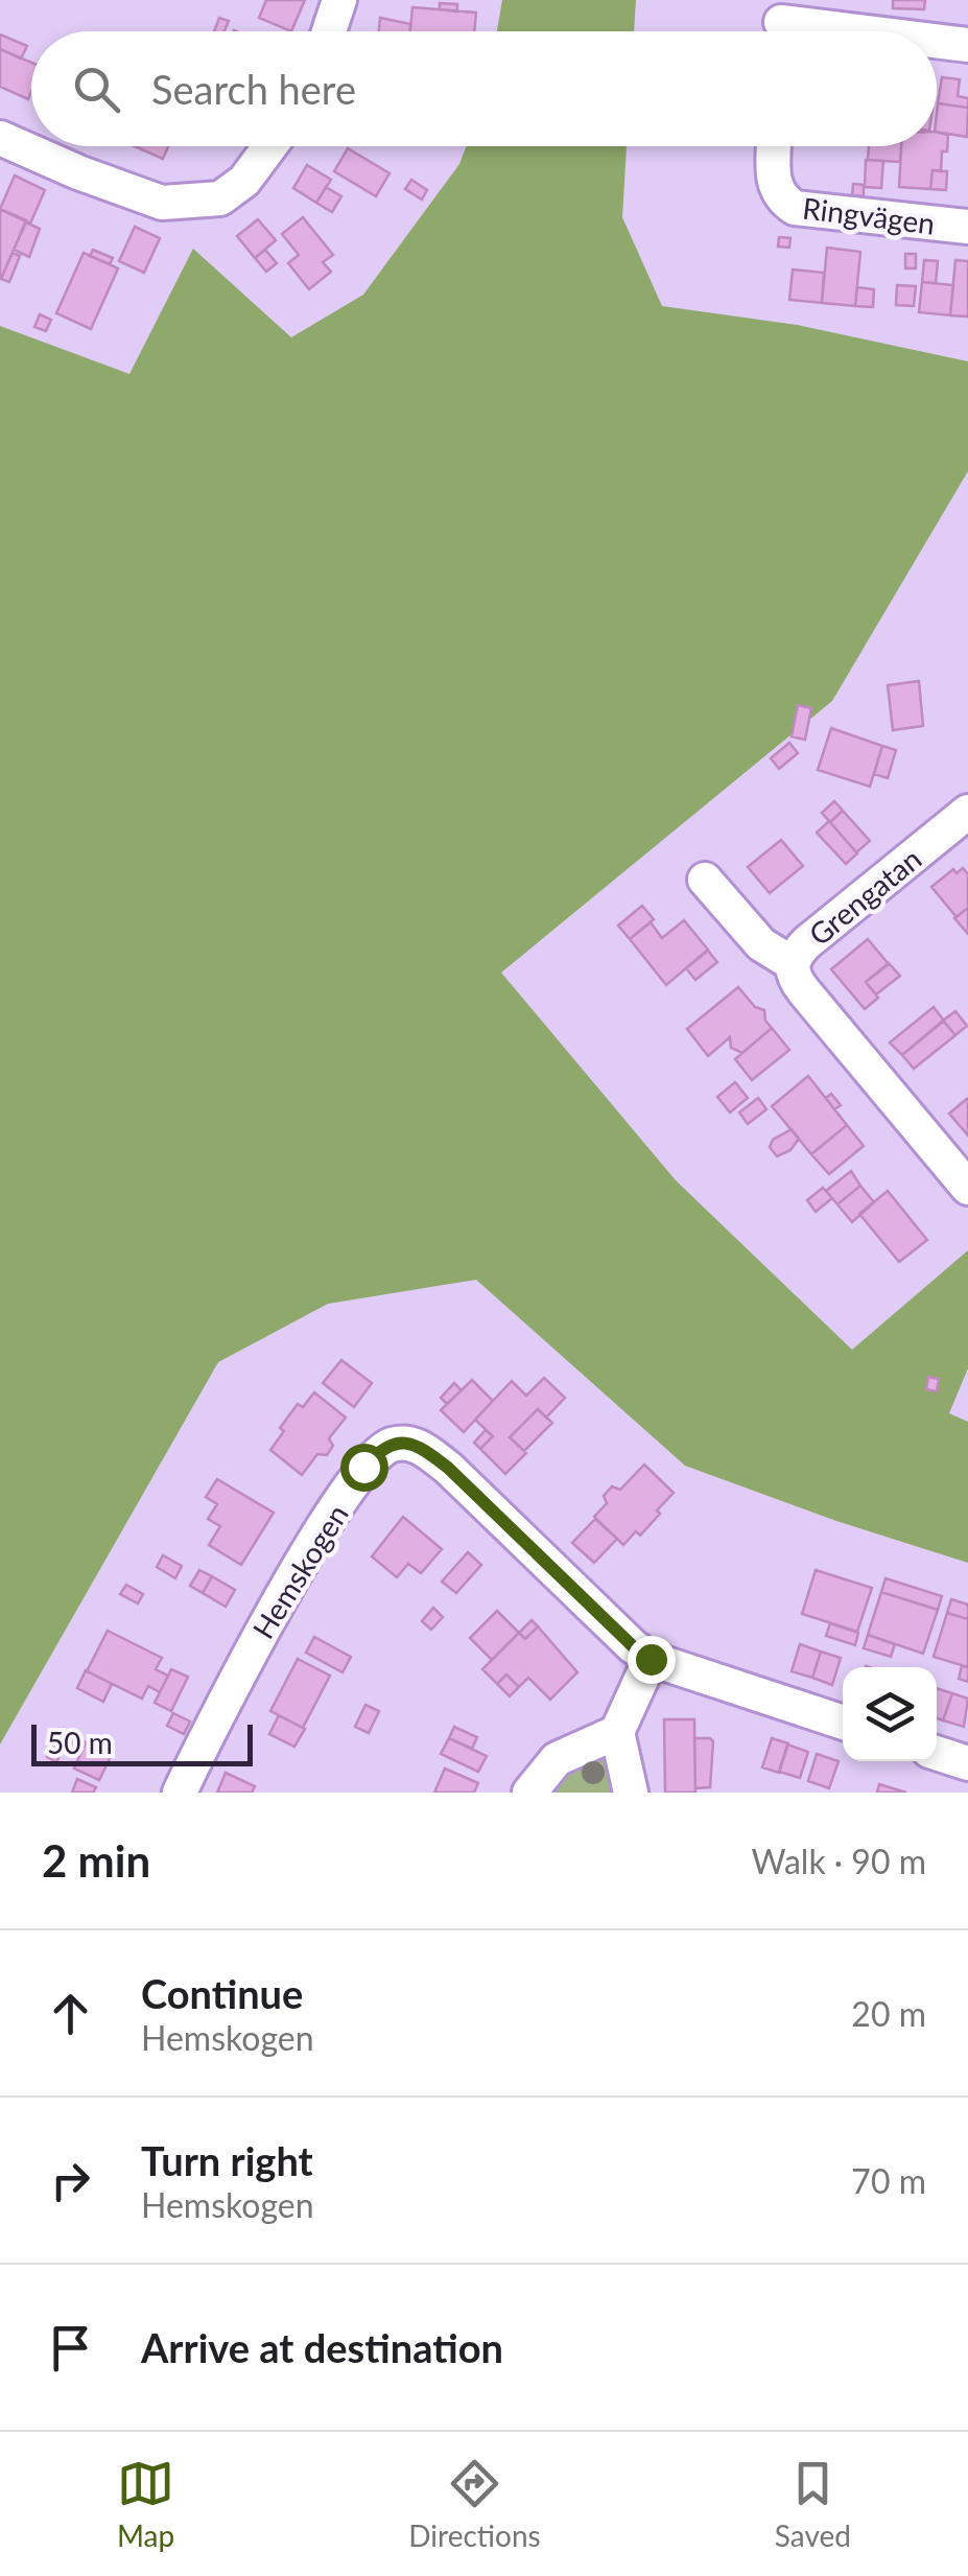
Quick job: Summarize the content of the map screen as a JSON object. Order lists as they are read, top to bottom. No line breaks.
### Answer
{"streets":{"street":["Ringvägen","Grengatan","Hemskogen"]},"scale_bar":"50 m","page":{"search":"Search here","scale":"50 m","heading":["2 min","Walk · 90 m"],"list":[["Continue","Hemskogen","20 m"],["Turn right","Hemskogen","70 m"],"Arrive at destination"],"nav":["Map","Directions","Saved"]}}
